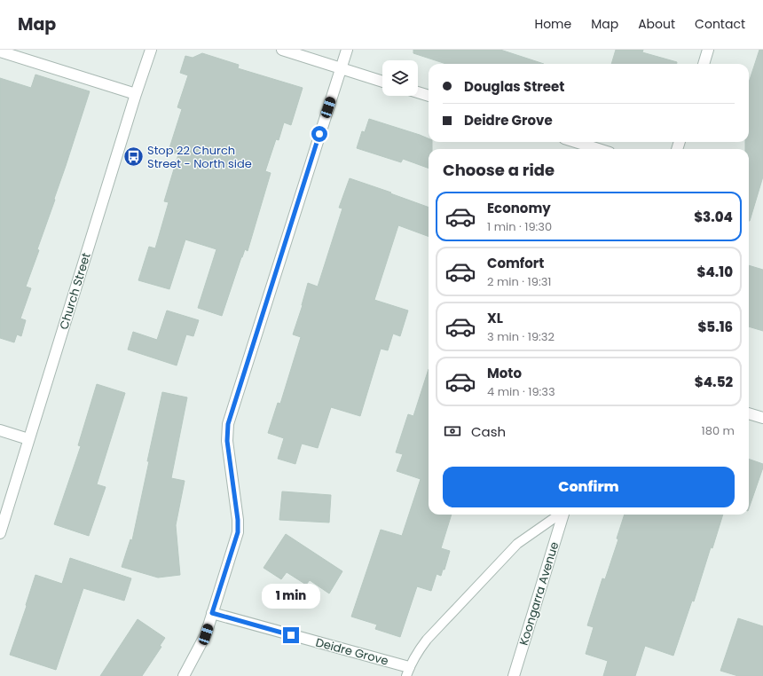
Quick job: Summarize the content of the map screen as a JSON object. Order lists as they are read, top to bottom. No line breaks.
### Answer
{"streets":{"street":["Church Street","Koongarra Avenue","Deidre Grove"]},"places":{"bus stop":["Stop 22 Church Street - North side"]},"page":{"header":"Map","nav":["Home","Map","About","Contact"],"banner":["Douglas Street","Deidre Grove"],"heading":"Choose a ride","list":[{"name":"Economy","note":"1 min · 19:30","value":"$3.04"},{"name":"Comfort","note":"2 min · 19:31","value":"$4.10"},{"name":"XL","note":"3 min · 19:32","value":"$5.16"},{"name":"Moto","note":"4 min · 19:33","value":"$4.52"}],"pay":["Cash","180 m"],"buttons":"Confirm","bubble":"1 min"}}
